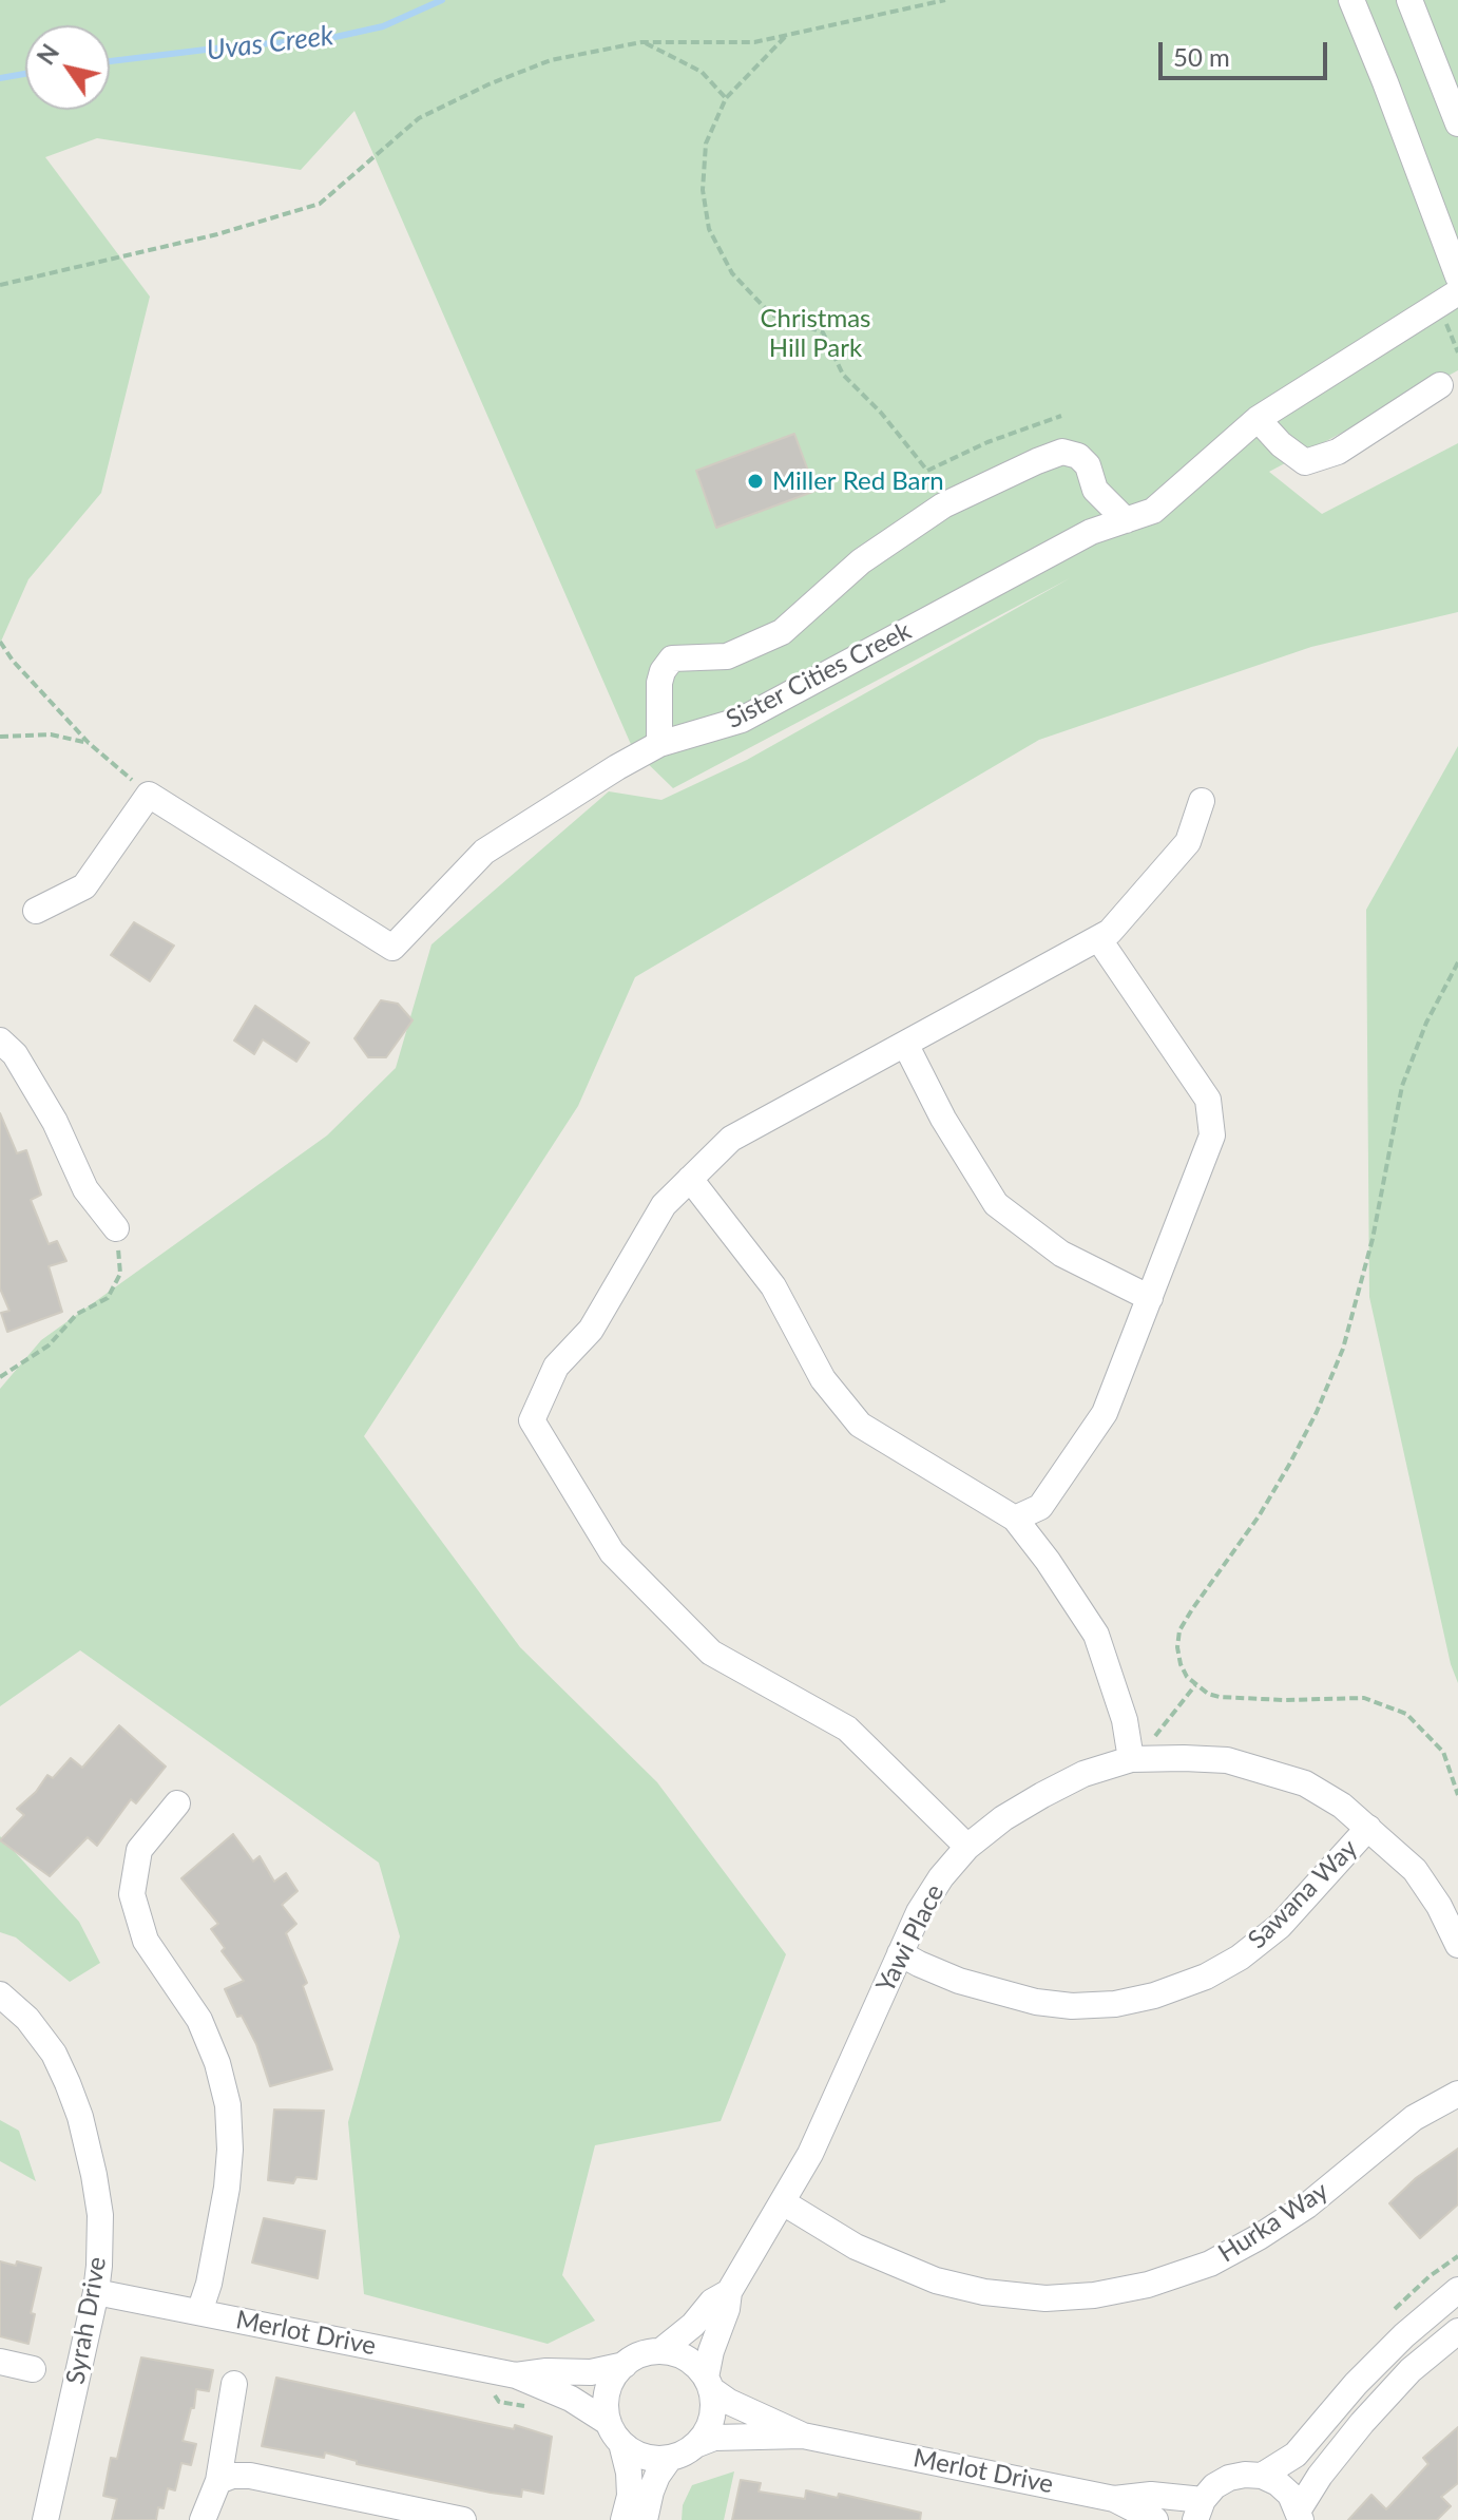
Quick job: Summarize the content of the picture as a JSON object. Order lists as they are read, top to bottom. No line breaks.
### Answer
{"streets":{"street":["Sister Cities Creek","Sawana Way","Yawi Place","Hurka Way","Syrah Drive","Merlot Drive"]},"crossings":[["Sawana Way","Yawi Place"],["Yawi Place","Hurka Way"],["Syrah Drive","Merlot Drive"]],"water":["Uvas Creek"],"parks":["Christmas Hill Park"],"places":["Miller Red Barn"],"scale_bar":"50 m","north":"top left"}
